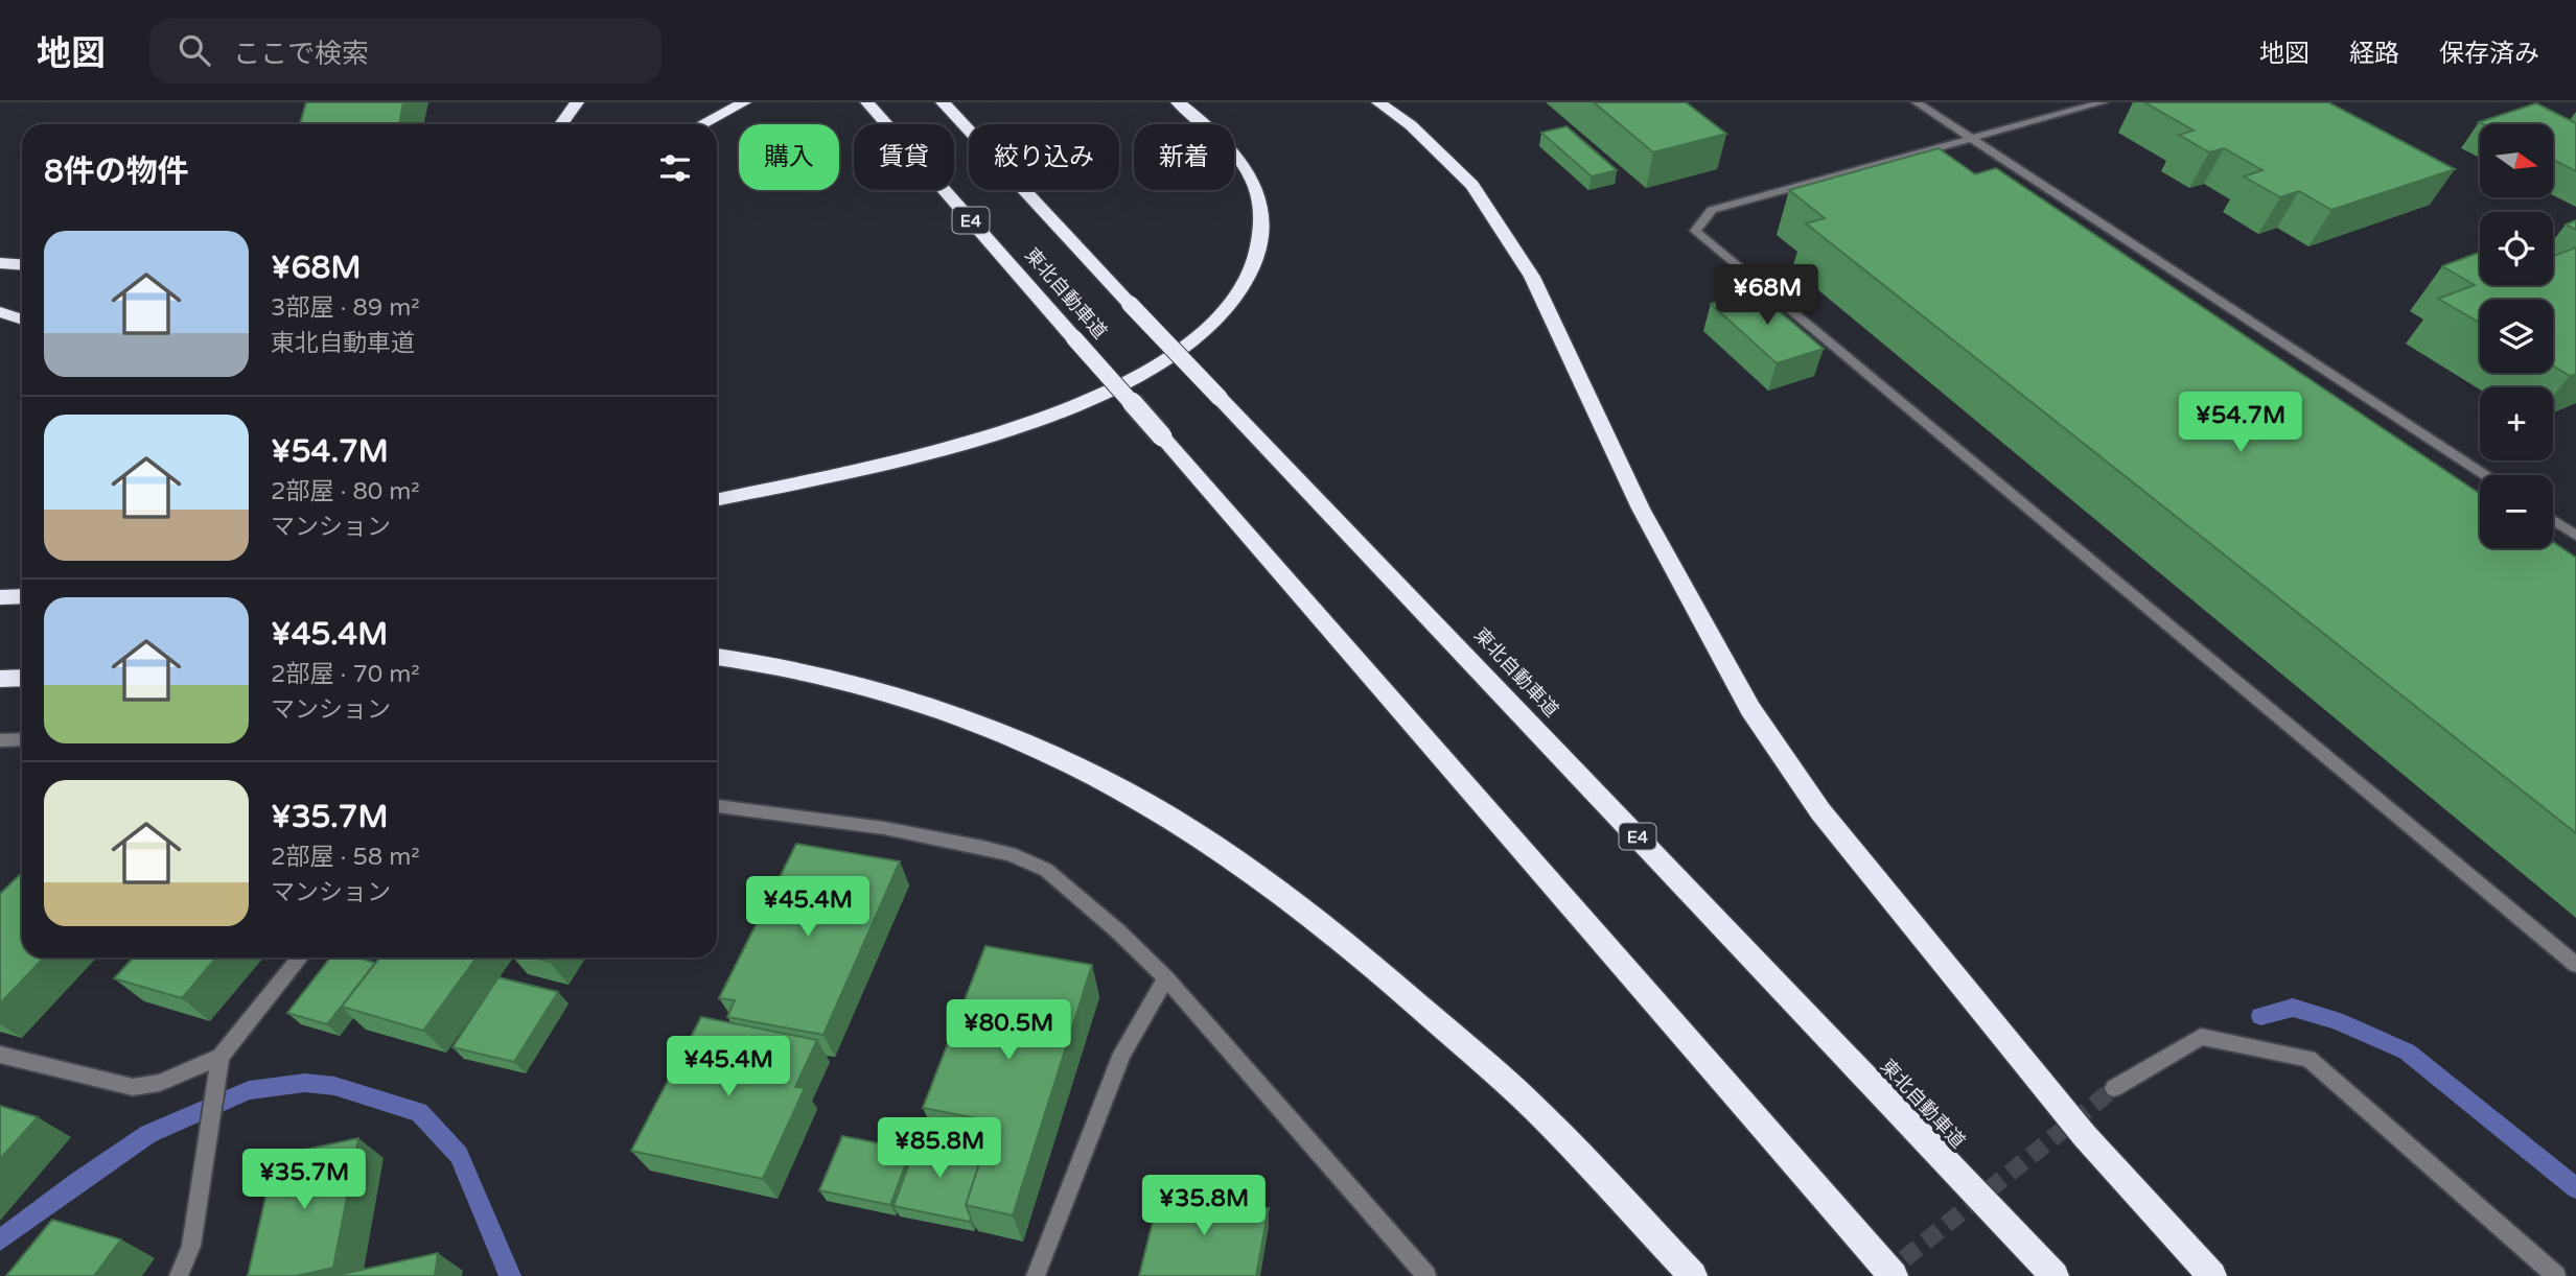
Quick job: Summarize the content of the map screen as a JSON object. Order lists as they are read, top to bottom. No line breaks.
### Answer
{"streets":{"highway":["E4","東北自動車道"]},"north":"right","page":{"header":"地図","search":"ここで検索","nav":["地図","経路","保存済み"],"map_buttons":["+","−"],"chip":["購入","賃貸","絞り込み","新着"],"heading":"8件の物件","list":[{"name":"¥68M","note":"3部屋 · 89 m² · 東北自動車道"},{"name":"¥54.7M","note":"2部屋 · 80 m² · マンション"},{"name":"¥45.4M","note":"2部屋 · 70 m² · マンション"},{"name":"¥35.7M","note":"2部屋 · 58 m² · マンション"}],"price":["¥68M","¥54.7M","¥45.4M","¥80.5M","¥45.4M","¥85.8M","¥35.7M","¥35.8M"]}}
